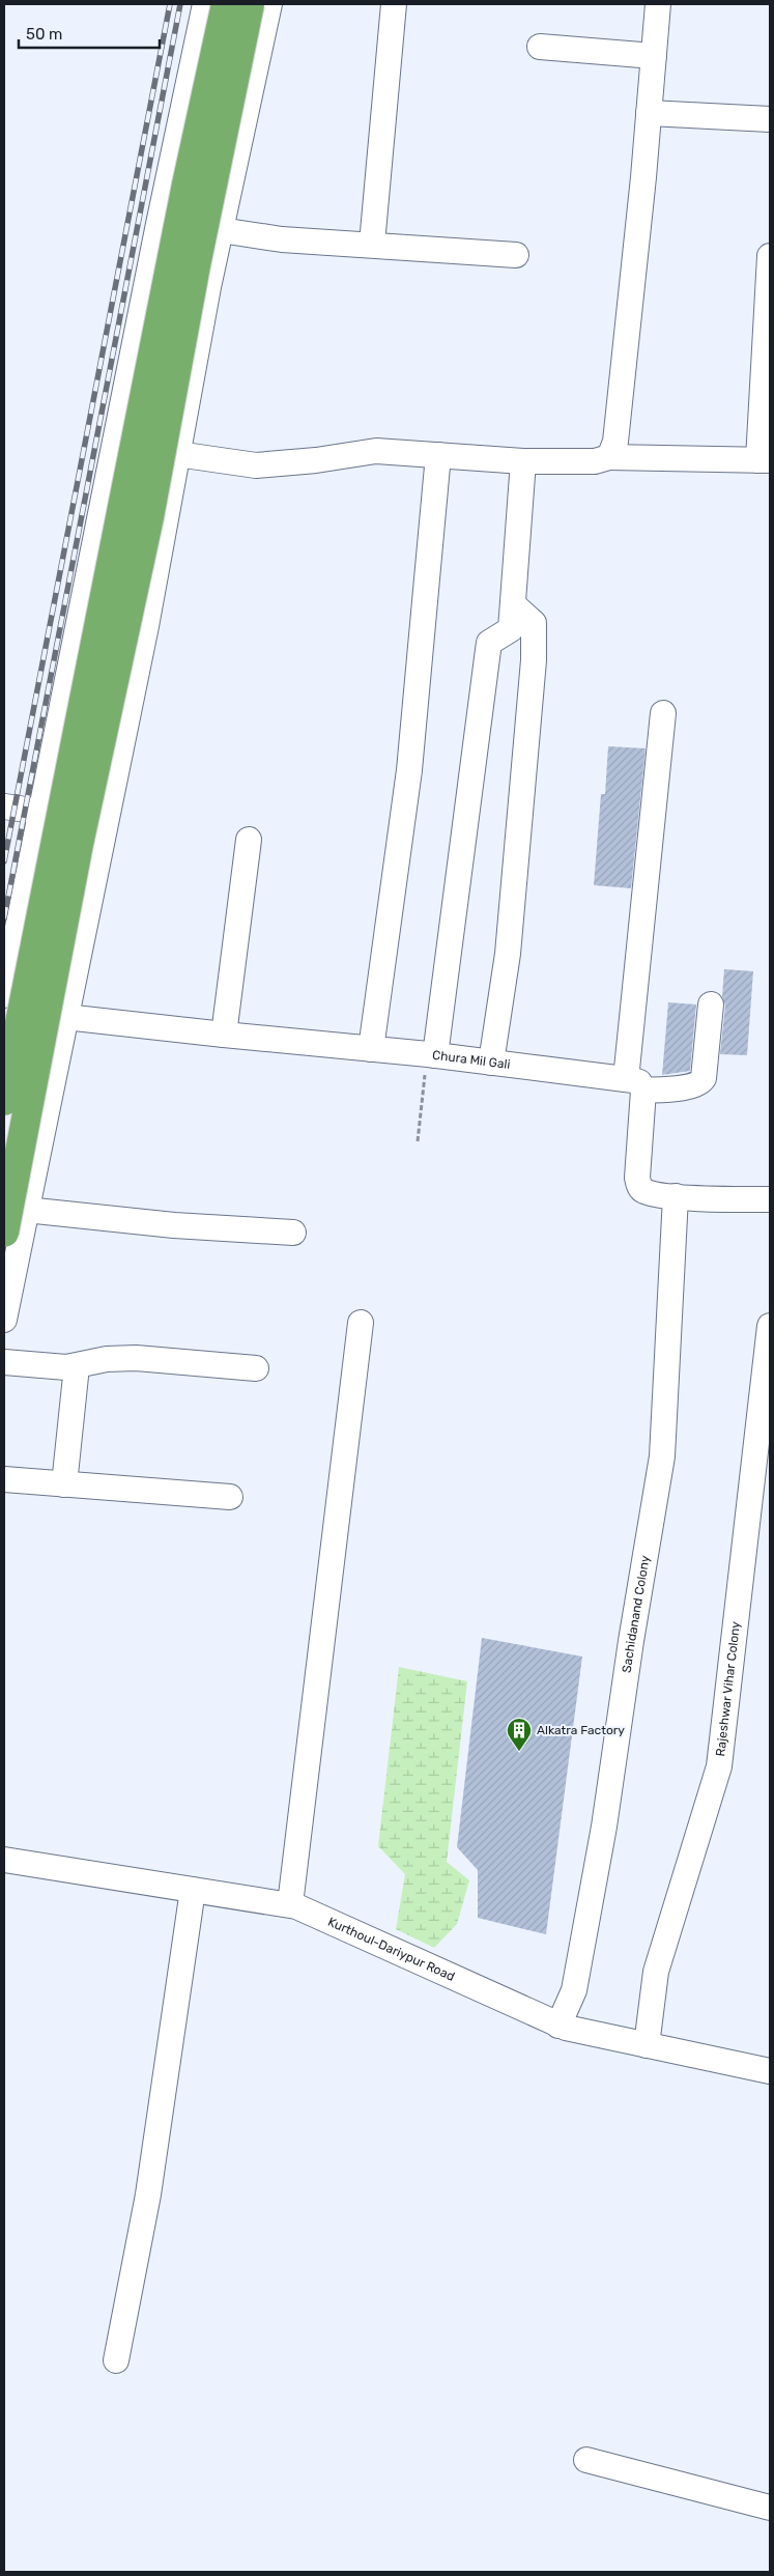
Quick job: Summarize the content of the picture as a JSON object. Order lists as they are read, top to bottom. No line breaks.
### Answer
{"streets":{"street":["Chura Mil Gali","Sachidanand Colony","Rajeshwar Vihar Colony","Kurthoul-Dariypur Road"]},"crossings":[["Sachidanand Colony","Kurthoul-Dariypur Road"],["Rajeshwar Vihar Colony","Kurthoul-Dariypur Road"]],"places":{"building":["Alkatra Factory"]},"scale_bar":"50 m"}
